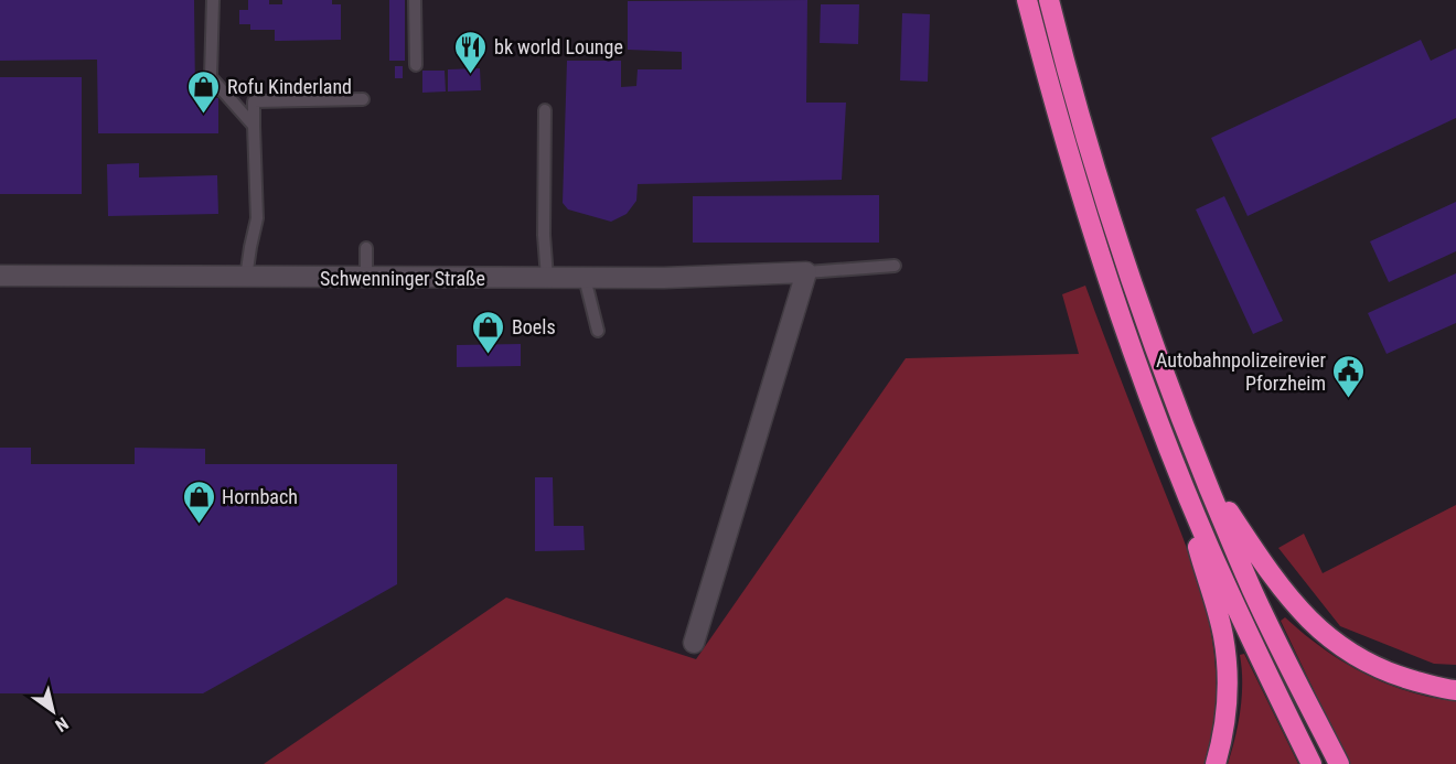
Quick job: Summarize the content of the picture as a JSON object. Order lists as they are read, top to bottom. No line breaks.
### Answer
{"streets":{"street":["Schwenninger Straße"]},"places":{"restaurant":["bk world Lounge"],"shop":["Rofu Kinderland","Boels","Hornbach"],"public building":["Autobahnpolizeirevier Pforzheim"]},"north":"bottom right"}
